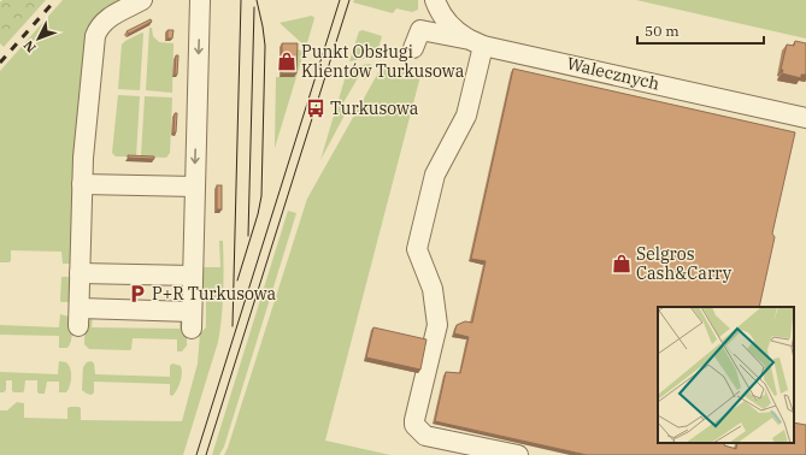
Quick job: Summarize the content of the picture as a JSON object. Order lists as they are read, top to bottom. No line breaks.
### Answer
{"streets":{"street":["Walecznych"]},"places":{"shop":["Punkt Obsługi Klientów Turkusowa","Selgros Cash&Carry"],"bus stop":["Turkusowa"],"parking":["P+R Turkusowa"]},"scale_bar":"50 m","north":"bottom left"}
